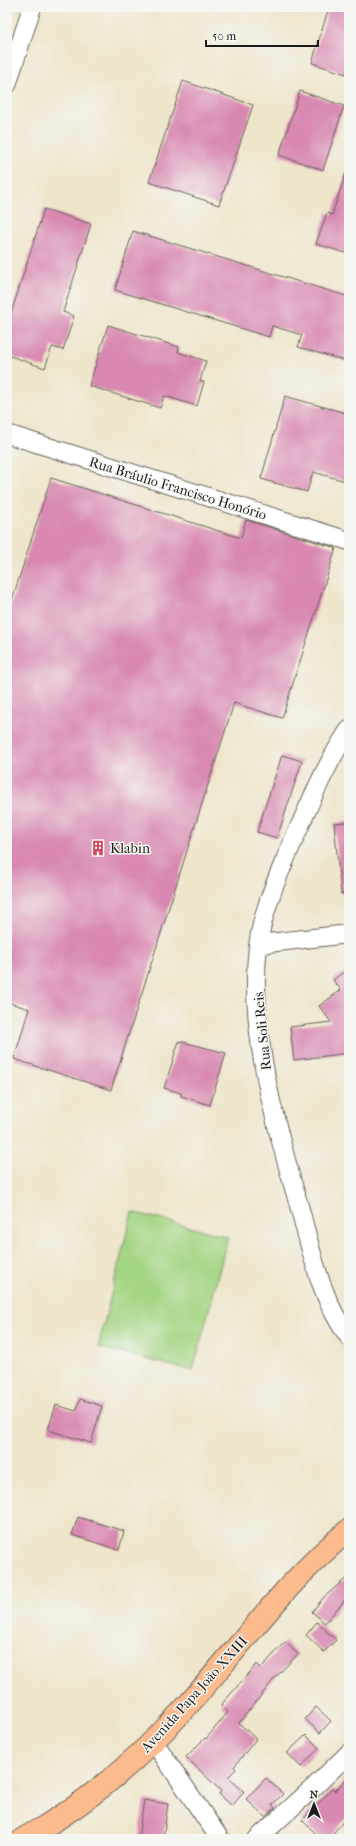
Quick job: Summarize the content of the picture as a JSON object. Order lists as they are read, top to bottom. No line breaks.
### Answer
{"streets":{"main road":["Avenida Papa João XXIII"],"street":["Rua Bráulio Francisco Honório","Rua Soli Reis"]},"places":{"building":["Klabin"]},"scale_bar":"50 m","north":"top"}
